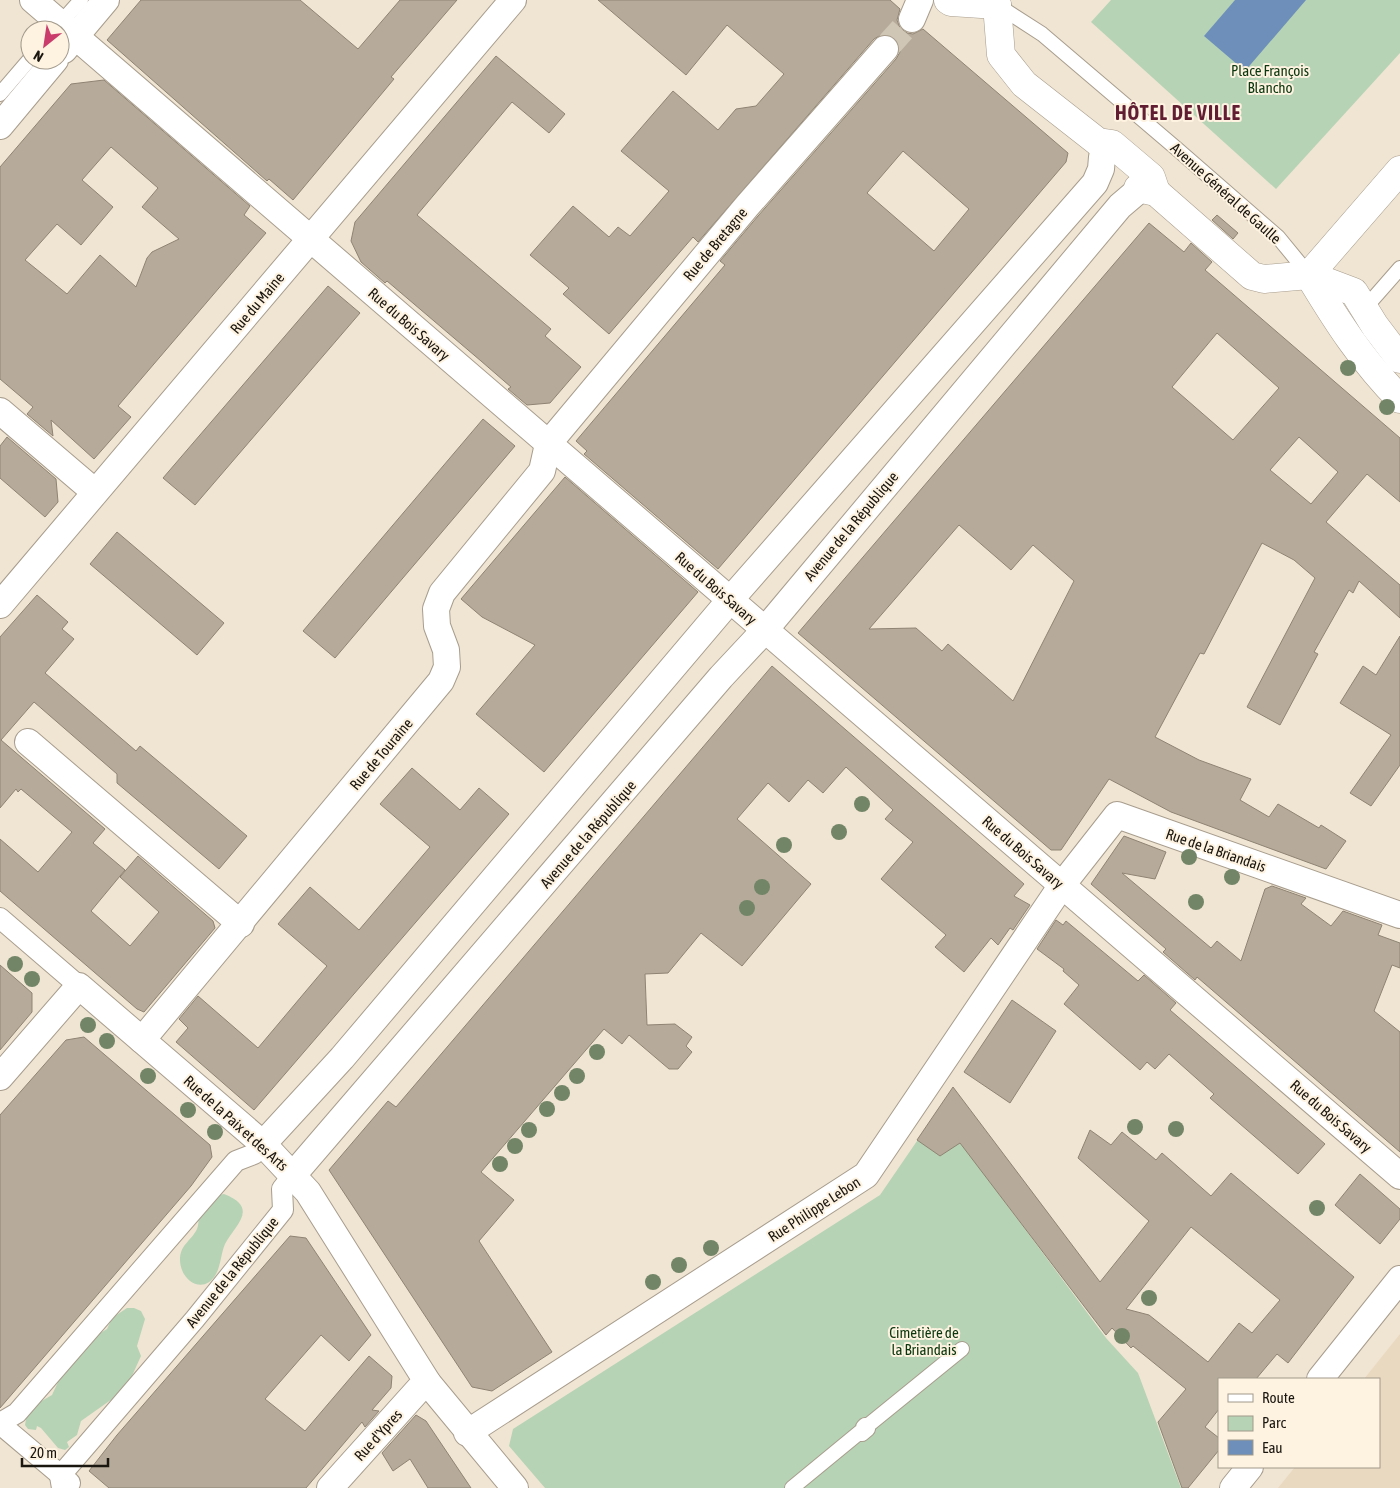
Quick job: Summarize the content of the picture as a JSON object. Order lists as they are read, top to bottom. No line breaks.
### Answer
{"streets":{"main road":["Avenue Général de Gaulle"],"street":["Rue de Bretagne","Rue du Maine","Rue du Bois Savary","Avenue de la République","Rue de Touraine","Rue de la Briandais","Rue de la Paix et des Arts","Rue Philippe Lebon","Rue d'Ypres"]},"crossings":[["Rue de Bretagne","Rue du Bois Savary"],["Rue de Bretagne","Rue de Touraine"],["Rue du Maine","Rue du Bois Savary"],["Rue du Bois Savary","Avenue de la République"],["Rue du Bois Savary","Rue de Touraine"],["Rue du Bois Savary","Rue de la Briandais"],["Rue du Bois Savary","Rue Philippe Lebon"],["Avenue de la République","Rue de la Paix et des Arts"],["Rue de Touraine","Rue de la Paix et des Arts"],["Rue de la Briandais","Rue Philippe Lebon"],["Rue de la Paix et des Arts","Rue Philippe Lebon"],["Rue de la Paix et des Arts","Rue d'Ypres"]],"districts":["HÔTEL DE VILLE"],"parks":["Place François Blancho","Cimetière de la Briandais"],"legend":["Route","Parc","Eau"],"scale_bar":"20 m","north":"bottom left"}
